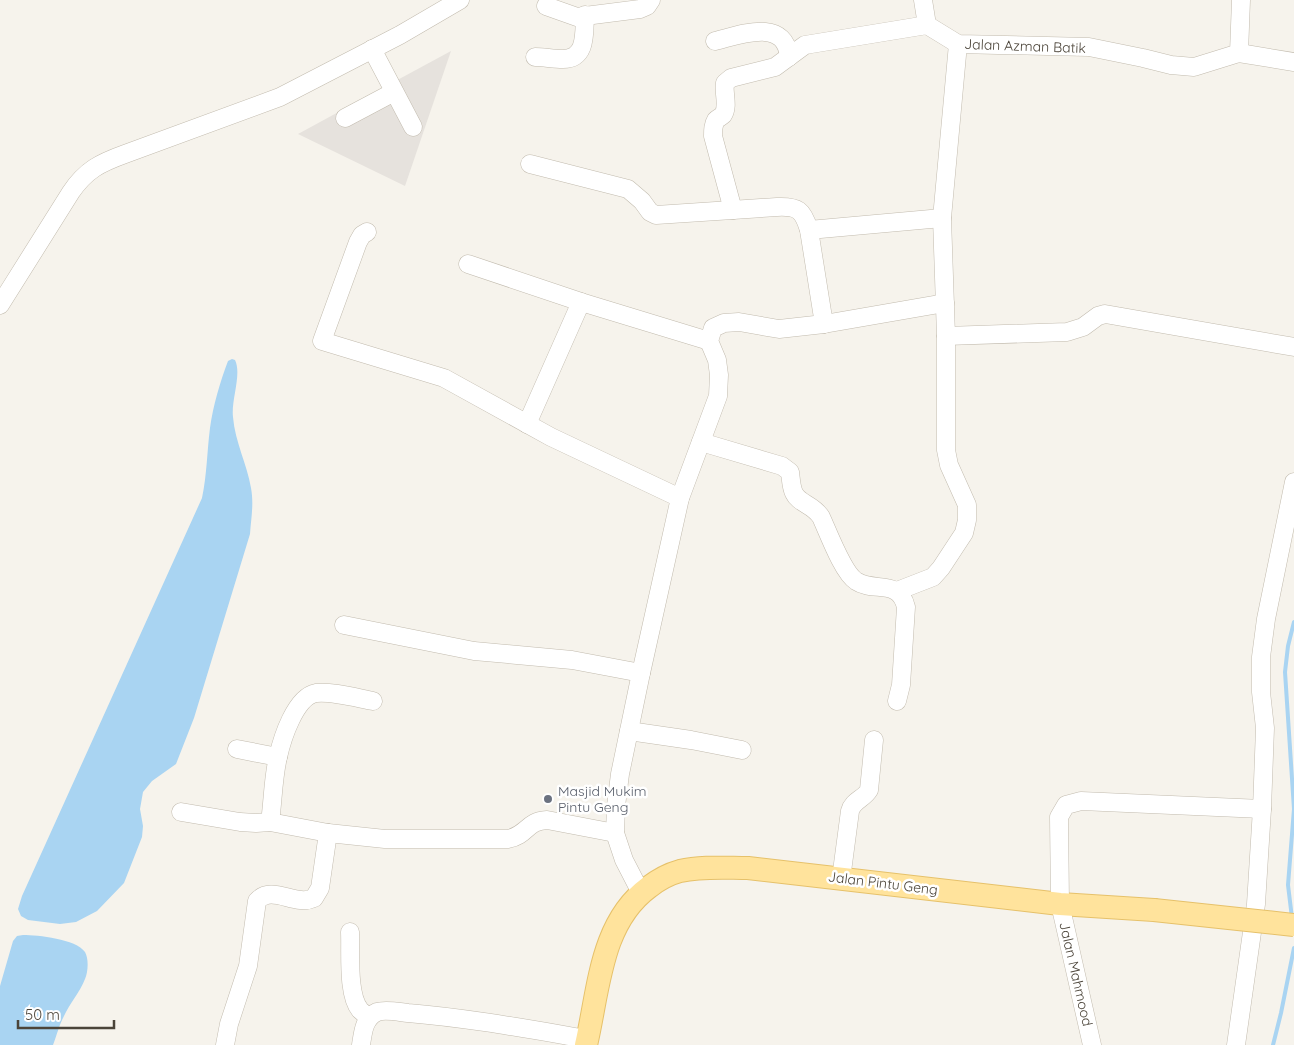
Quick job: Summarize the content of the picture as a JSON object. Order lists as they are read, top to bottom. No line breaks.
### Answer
{"streets":{"main road":["Jalan Pintu Geng"],"street":["Jalan Azman Batik","Jalan Mahmood"]},"crossings":[["Jalan Pintu Geng","Jalan Mahmood"]],"places":["Masjid Mukim Pintu Geng"],"scale_bar":"50 m"}
